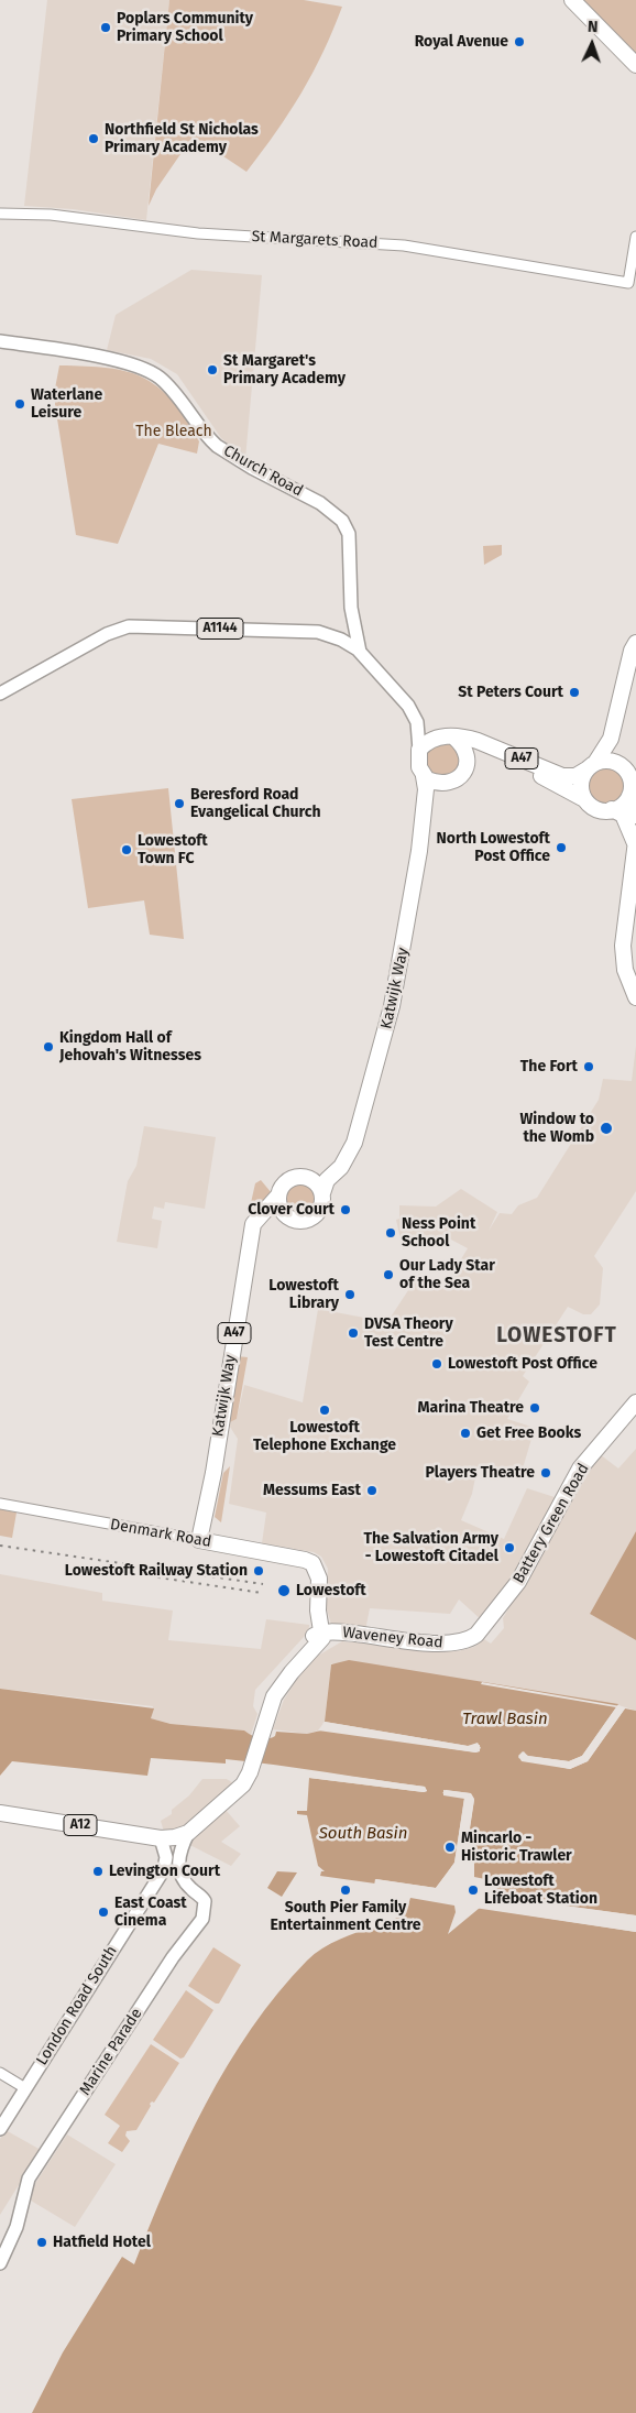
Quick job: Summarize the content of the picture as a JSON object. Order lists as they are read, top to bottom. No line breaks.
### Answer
{"streets":{"highway":["A47","Katwijk Way","Battery Green Road","Denmark Road","Waveney Road","A12"],"main road":["Church Road","A1144","London Road South","Marine Parade"],"street":["St Margarets Road"]},"crossings":[["A1144","A47"],["A1144","Katwijk Way"],["A47","Katwijk Way"],["Katwijk Way","Denmark Road"],["Battery Green Road","Waveney Road"],["Denmark Road","Waveney Road"],["A12","London Road South"]],"districts":["LOWESTOFT"],"water":["Trawl Basin","South Basin"],"parks":["The Bleach"],"places":["Poplars Community Primary School","Royal Avenue","Northfield St Nicholas Primary Academy","St Margaret's Primary Academy","Waterlane Leisure","St Peters Court","Beresford Road Evangelical Church","North Lowestoft Post Office","Lowestoft Town FC","Kingdom Hall of Jehovah's Witnesses","The Fort","Window to the Womb","Clover Court","Ness Point School","Our Lady Star of the Sea","Lowestoft Library","DVSA Theory Test Centre","Lowestoft Post Office","Marina Theatre","Lowestoft Telephone Exchange","Get Free Books","Players Theatre","Messums East","The Salvation Army - Lowestoft Citadel","Lowestoft Railway Station","Lowestoft","Mincarlo - Historic Trawler","Levington Court","South Pier Family Entertainment Centre","Lowestoft Lifeboat Station","East Coast Cinema","Hatfield Hotel"],"north":"top"}
